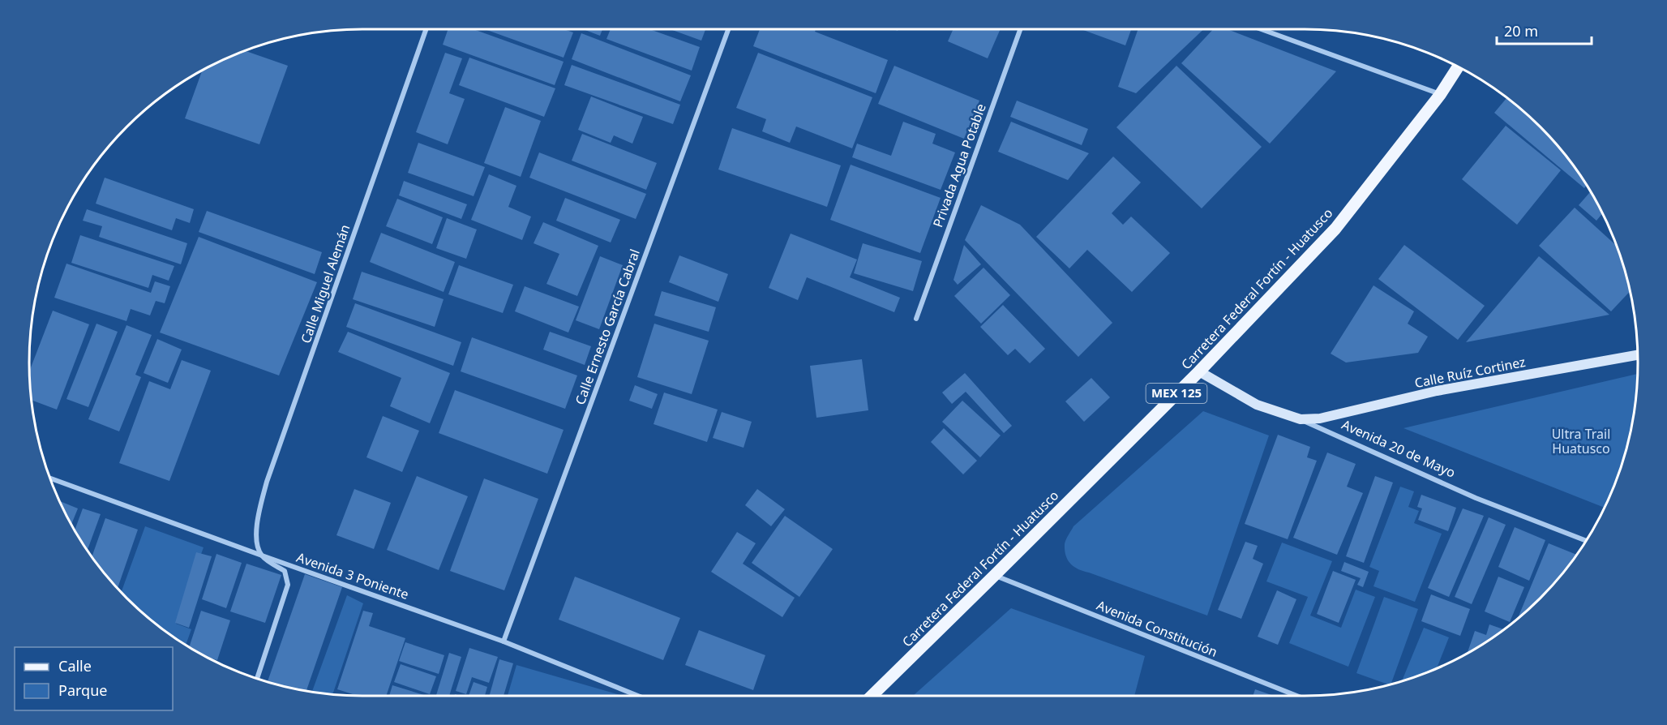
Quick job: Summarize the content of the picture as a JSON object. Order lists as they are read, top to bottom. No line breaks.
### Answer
{"streets":{"main road":["Carretera Federal Fortín - Huatusco","MEX 125"],"street":["Privada Agua Potable","Calle Miguel Alemán","Calle Ernesto García Cabral","Calle Ruíz Cortinez","Avenida 20 de Mayo","Avenida 3 Poniente","Avenida Constitución"]},"crossings":[["Calle Miguel Alemán","Avenida 3 Poniente"],["Carretera Federal Fortín - Huatusco","Avenida 20 de Mayo"],["Carretera Federal Fortín - Huatusco","Avenida Constitución"],["Calle Ernesto García Cabral","Avenida 3 Poniente"],["Calle Ruíz Cortinez","Avenida 20 de Mayo"]],"parks":["Ultra Trail Huatusco"],"legend":["Calle","Parque"],"scale_bar":"20 m"}
